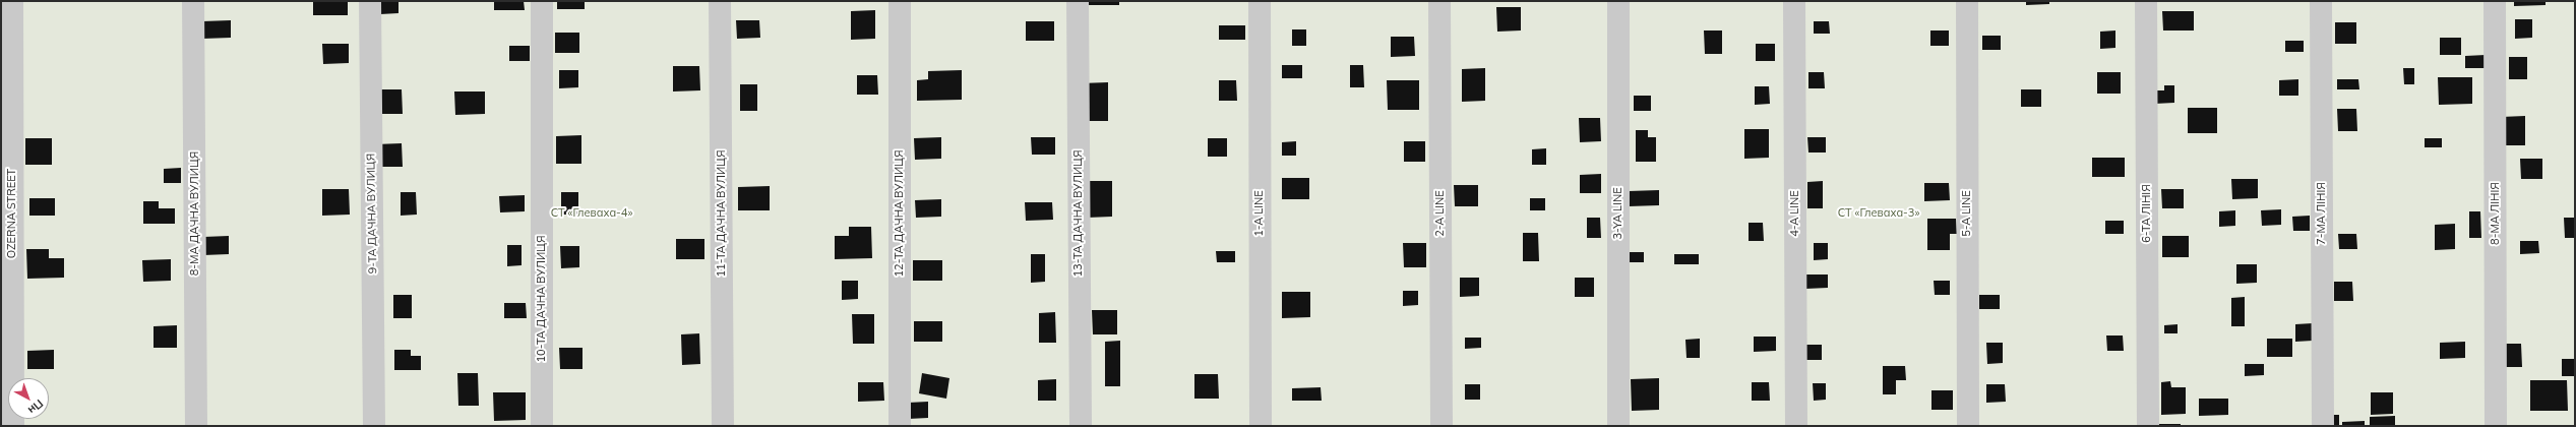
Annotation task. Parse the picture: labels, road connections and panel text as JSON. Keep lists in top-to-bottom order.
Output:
{
  "streets": {
    "street": [
      "OZERNA STREET",
      "8-МА ДАЧНА ВУЛИЦЯ",
      "9-ТА ДАЧНА ВУЛИЦЯ",
      "11-ТА ДАЧНА ВУЛИЦЯ",
      "12-ТА ДАЧНА ВУЛИЦЯ",
      "13-ТА ДАЧНА ВУЛИЦЯ",
      "1-A LINE",
      "2-A LINE",
      "3-YA LINE",
      "4-A LINE",
      "5-A LINE",
      "6-ТА ЛІНІЯ",
      "7-МА ЛІНІЯ",
      "8-МА ЛІНІЯ",
      "10-ТА ДАЧНА ВУЛИЦЯ"
    ]
  },
  "parks": ["СТ «Глеваха-4»", "СТ «Глеваха-3»"],
  "north": "bottom right"
}
